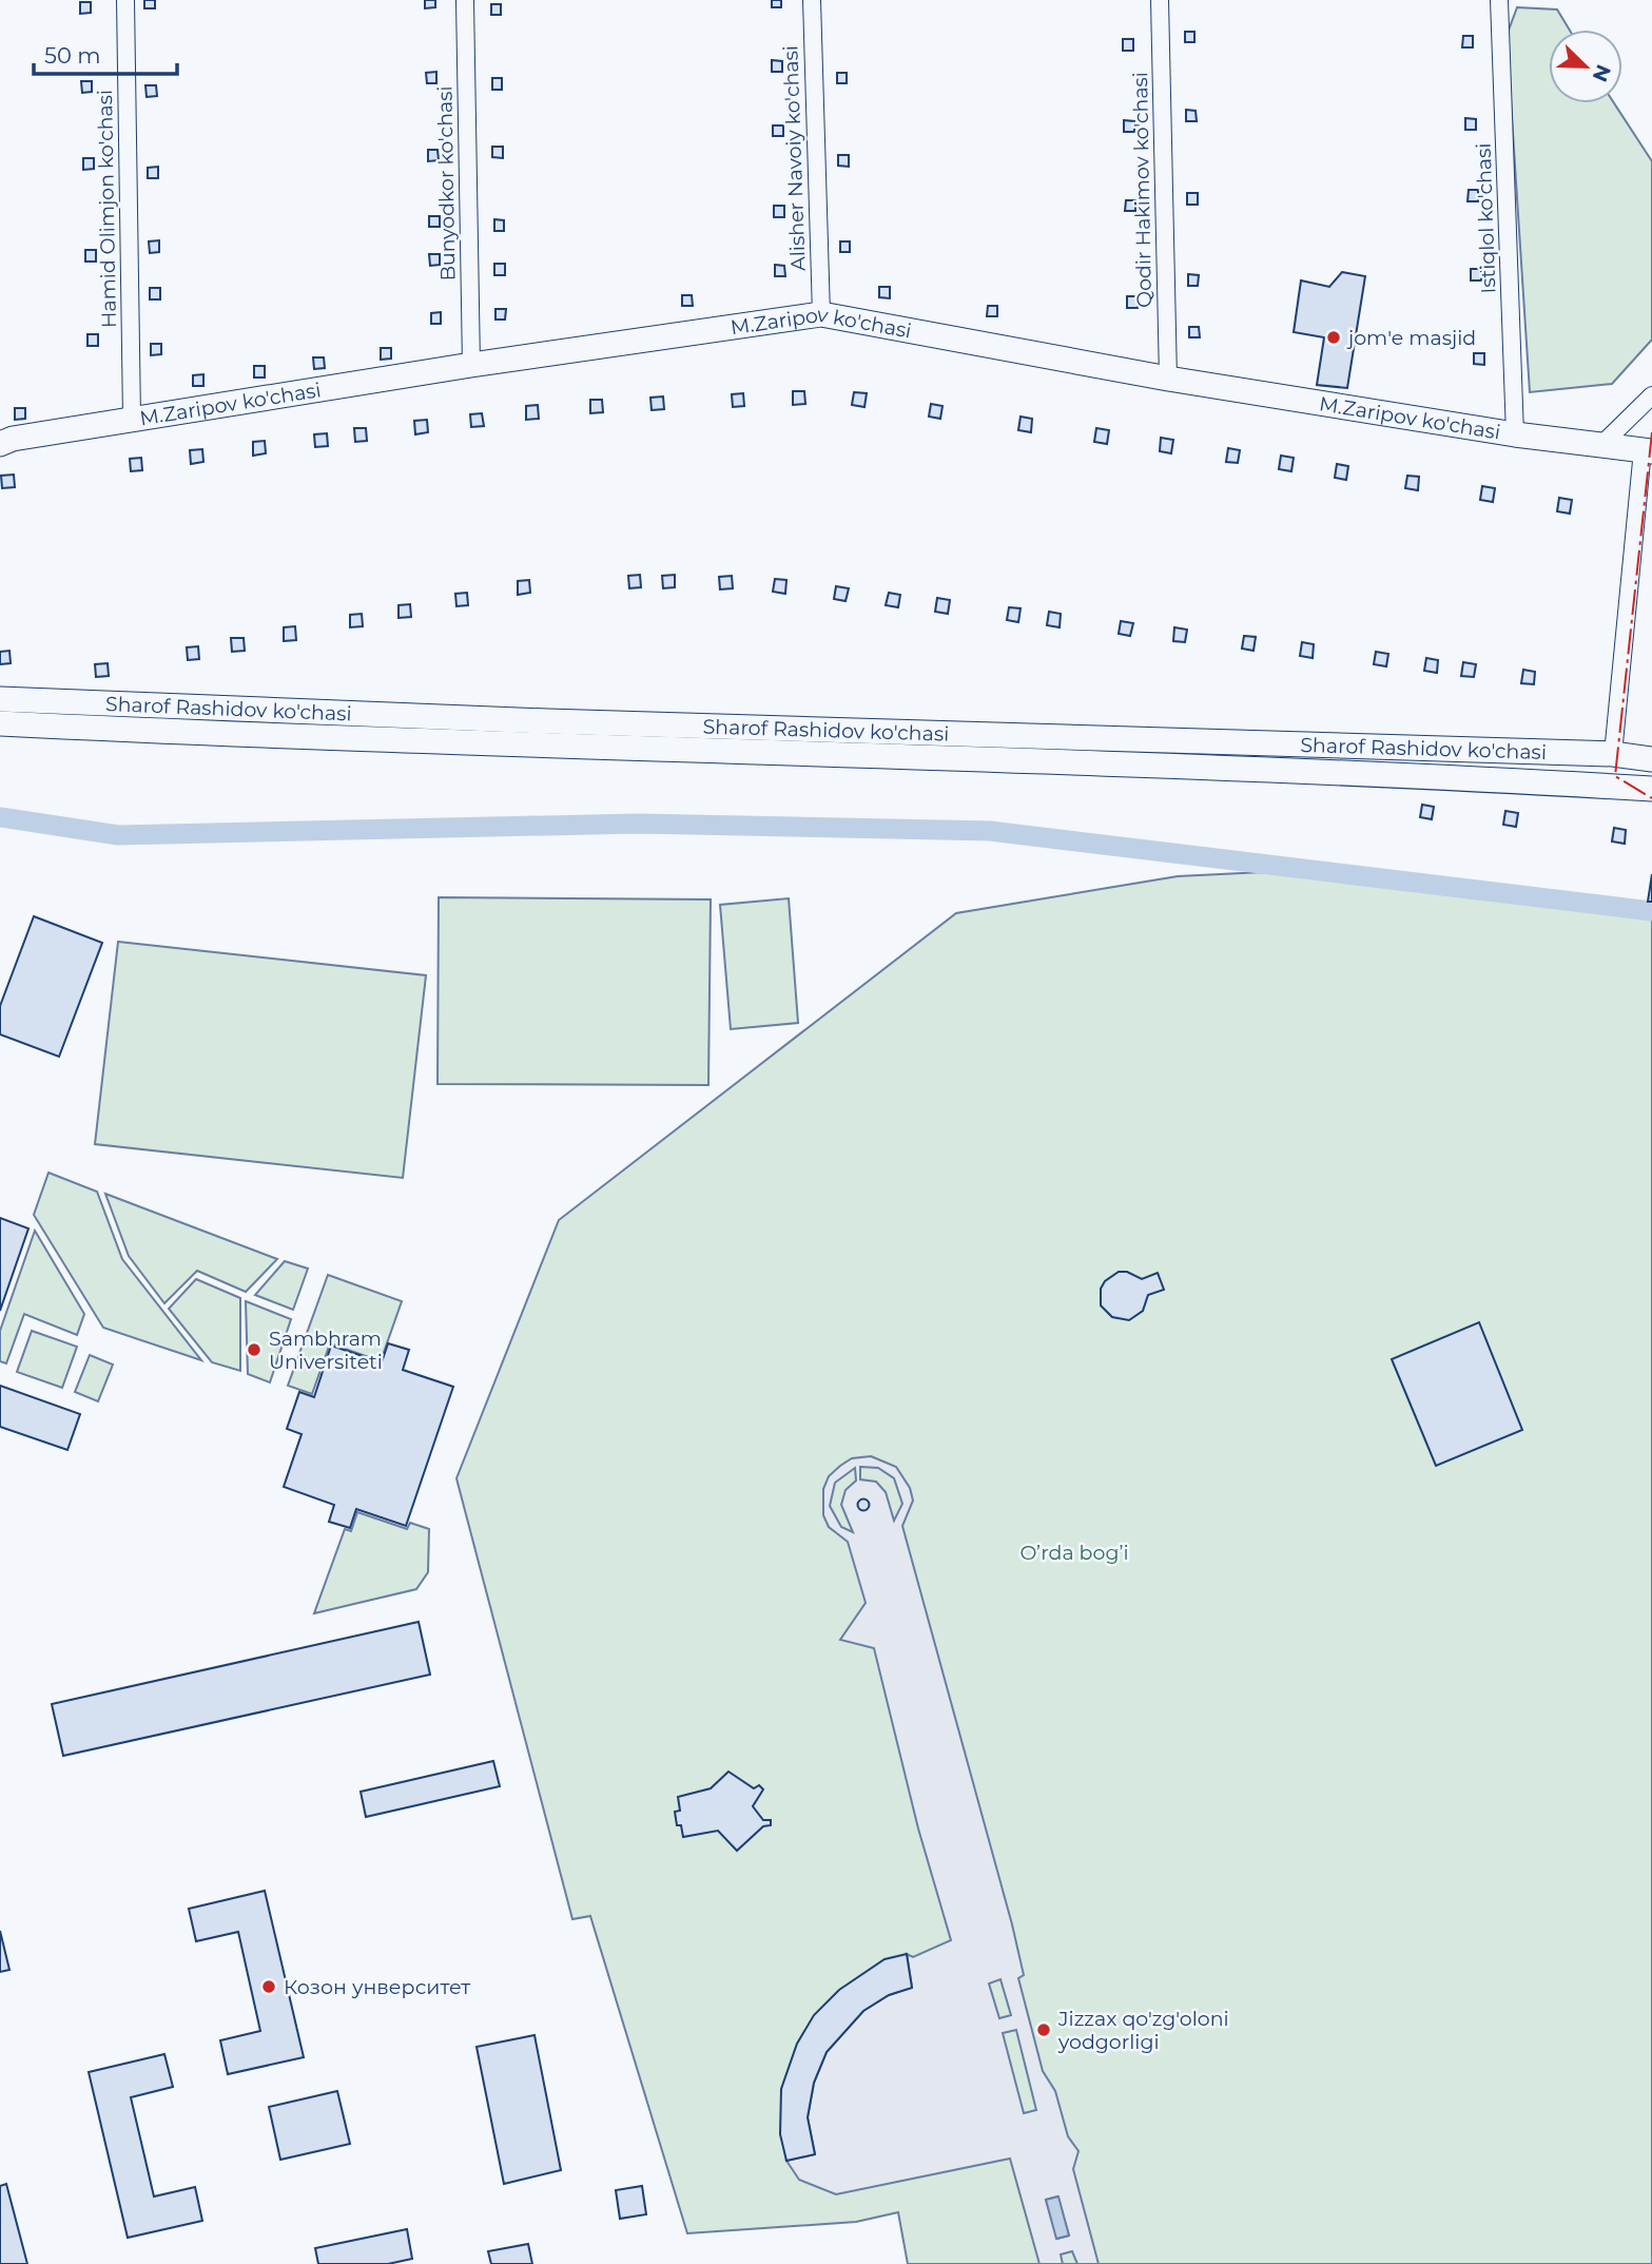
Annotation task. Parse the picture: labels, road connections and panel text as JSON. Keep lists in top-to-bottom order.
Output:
{
  "streets": {
    "street": [
      "Alisher Navoiy ko'chasi",
      "Bunyodkor ko'chasi",
      "Qodir Hakimov ko'chasi",
      "Hamid Olimjon ko'chasi",
      "Istiqlol ko'chasi",
      "M.Zaripov ko'chasi",
      "Sharof Rashidov ko'chasi"
    ]
  },
  "crossings": [
    ["Alisher Navoiy ko'chasi", "M.Zaripov ko'chasi"],
    ["Bunyodkor ko'chasi", "M.Zaripov ko'chasi"],
    ["Qodir Hakimov ko'chasi", "M.Zaripov ko'chasi"],
    ["Hamid Olimjon ko'chasi", "M.Zaripov ko'chasi"],
    ["Istiqlol ko'chasi", "M.Zaripov ko'chasi"],
    ["M.Zaripov ko'chasi", "Sharof Rashidov ko'chasi"]
  ],
  "parks": ["O’rda bog’i"],
  "places": [
    "jom'e masjid",
    "Sambhram Universiteti",
    "Козон унверситет",
    "Jizzax qo'zg'oloni yodgorligi"
  ],
  "scale_bar": "50 m",
  "north": "bottom right"
}
